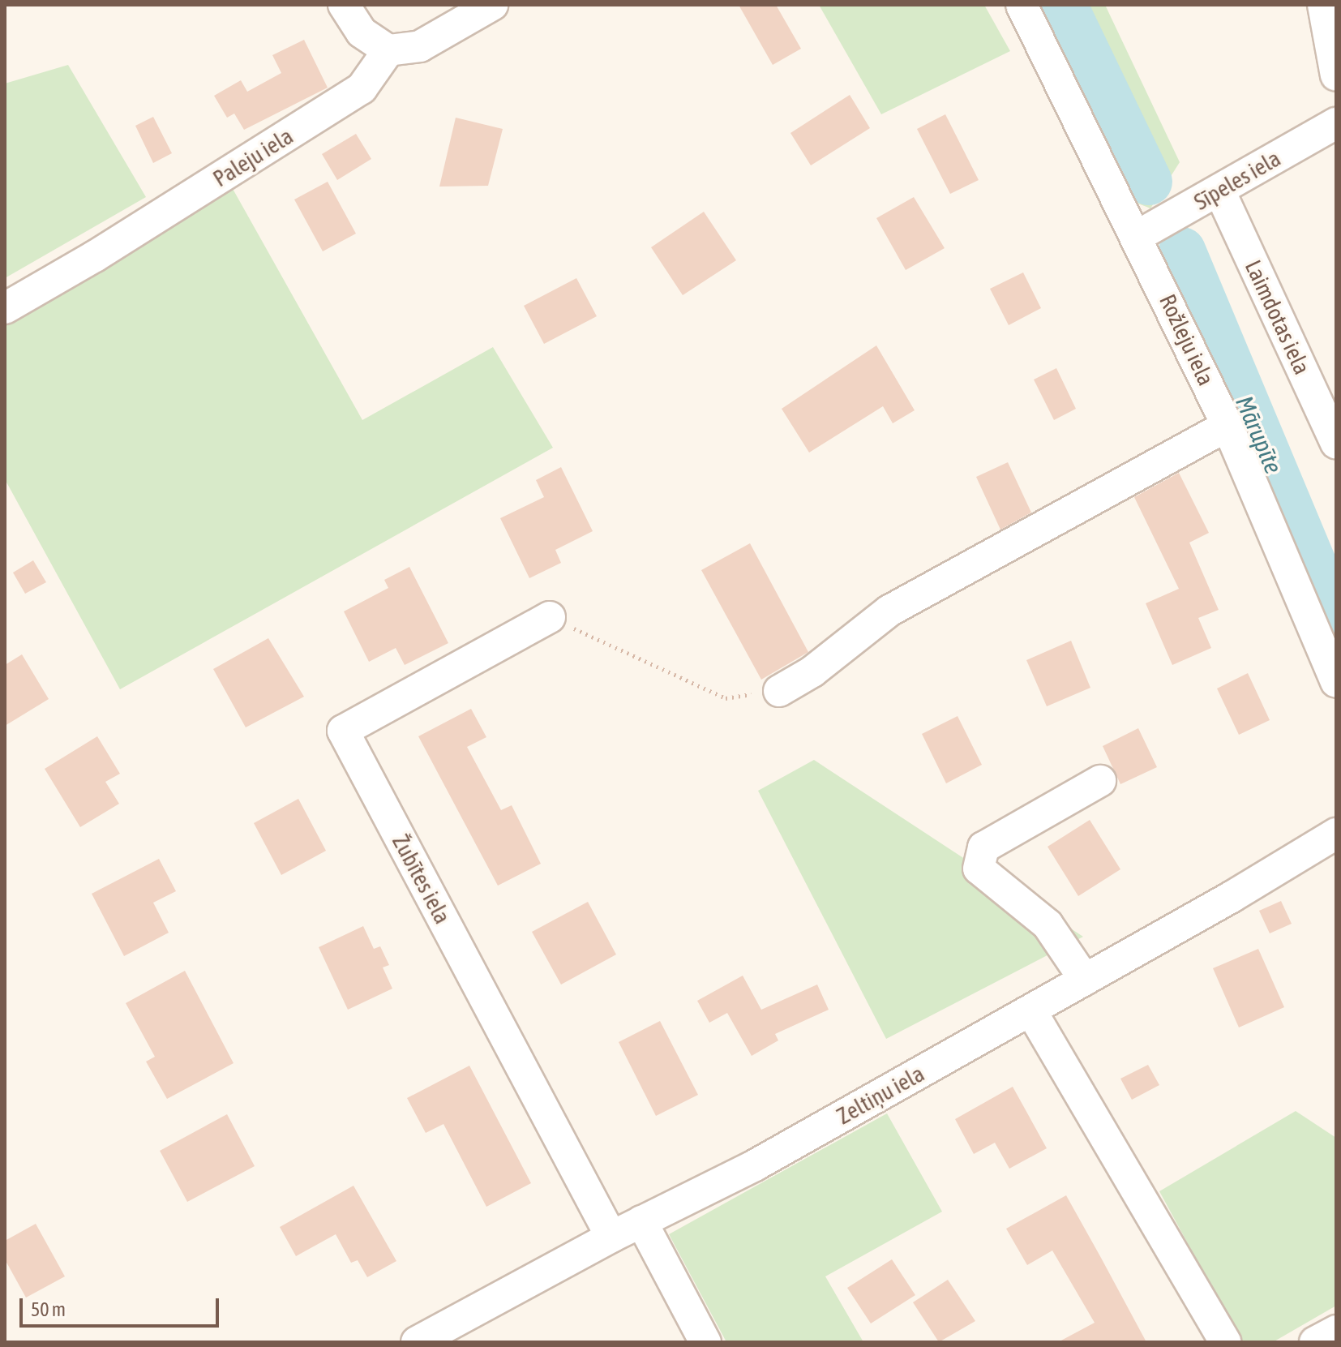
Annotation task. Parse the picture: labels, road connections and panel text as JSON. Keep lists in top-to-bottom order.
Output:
{
  "streets": {
    "street": [
      "Paleju iela",
      "Sīpeles iela",
      "Laimdotas iela",
      "Rožleju iela",
      "Žubītes iela",
      "Zeltiņu iela"
    ]
  },
  "crossings": [
    ["Sīpeles iela", "Laimdotas iela"],
    ["Sīpeles iela", "Rožleju iela"],
    ["Žubītes iela", "Zeltiņu iela"]
  ],
  "water": ["Mārupīte"],
  "scale_bar": "50 m"
}
